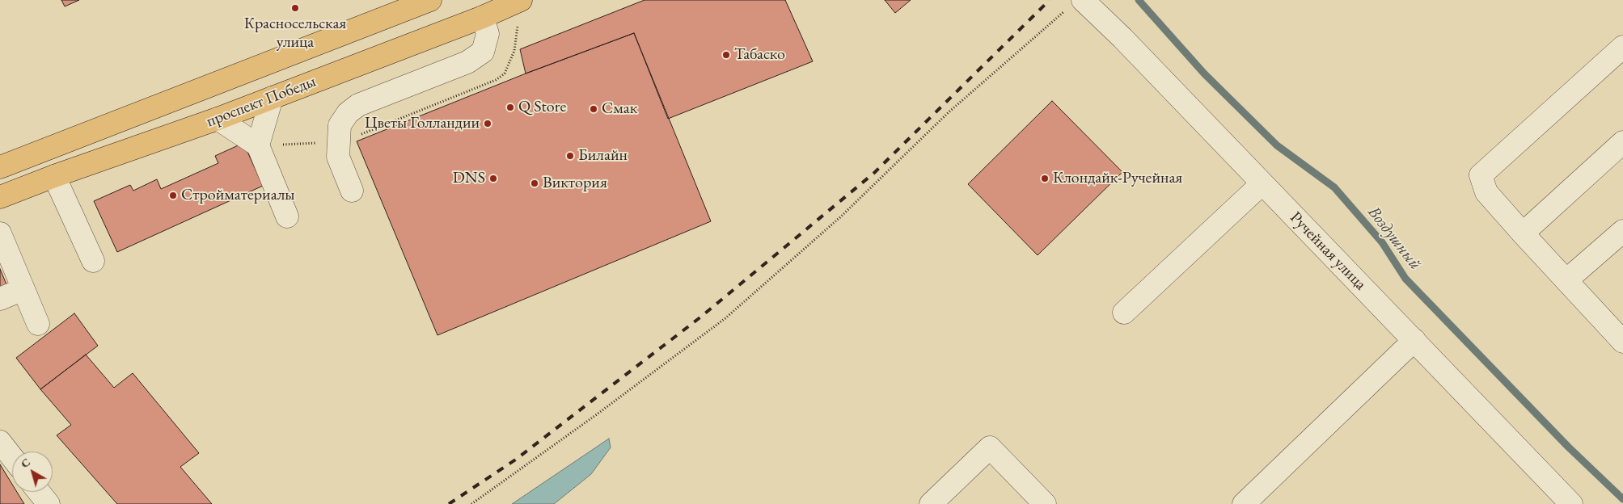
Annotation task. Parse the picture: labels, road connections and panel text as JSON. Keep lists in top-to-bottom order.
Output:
{
  "streets": {
    "main road": ["проспект Победы"],
    "street": ["Ручейная улица"]
  },
  "water": ["Воздушный"],
  "places": [
    "Красносельская улица",
    "Табаско",
    "Q Store",
    "Смак",
    "Цветы Голландии",
    "Билайн",
    "DNS",
    "Клондайк-Ручейная",
    "Виктория",
    "Стройматериалы"
  ],
  "north": "top left"
}
